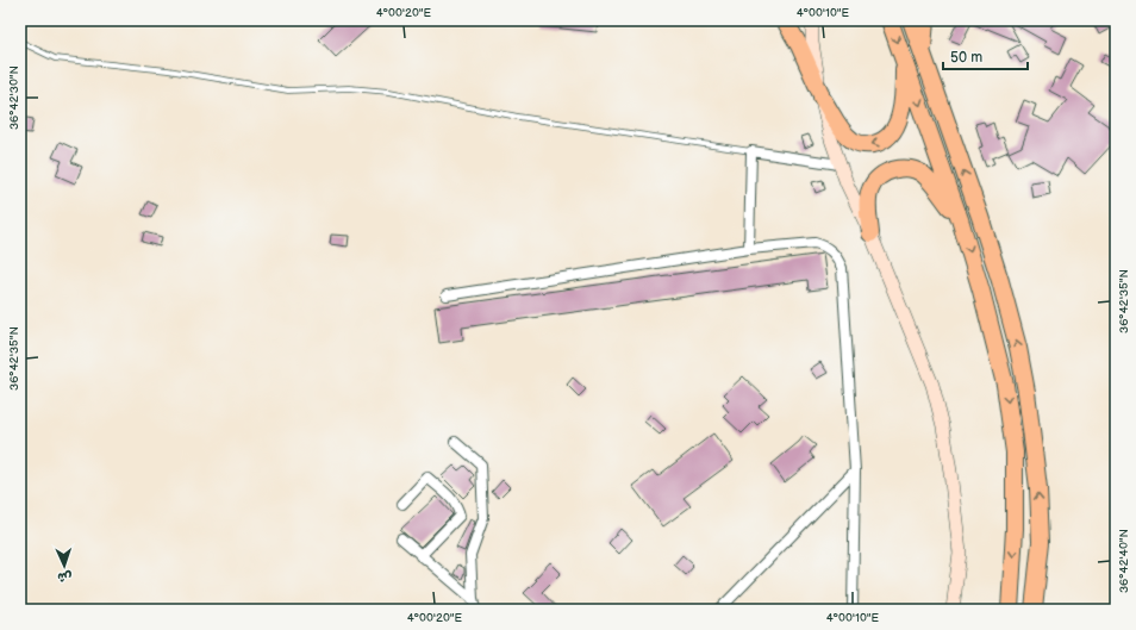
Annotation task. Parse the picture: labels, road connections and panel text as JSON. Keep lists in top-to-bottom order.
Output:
{
  "scale_bar": "50 m",
  "north": "bottom",
  "coordinates": [
    "4°00'20\"E",
    "4°00'10\"E",
    "36°42'30\"N",
    "36°42'35\"N",
    "36°42'40\"N"
  ]
}
